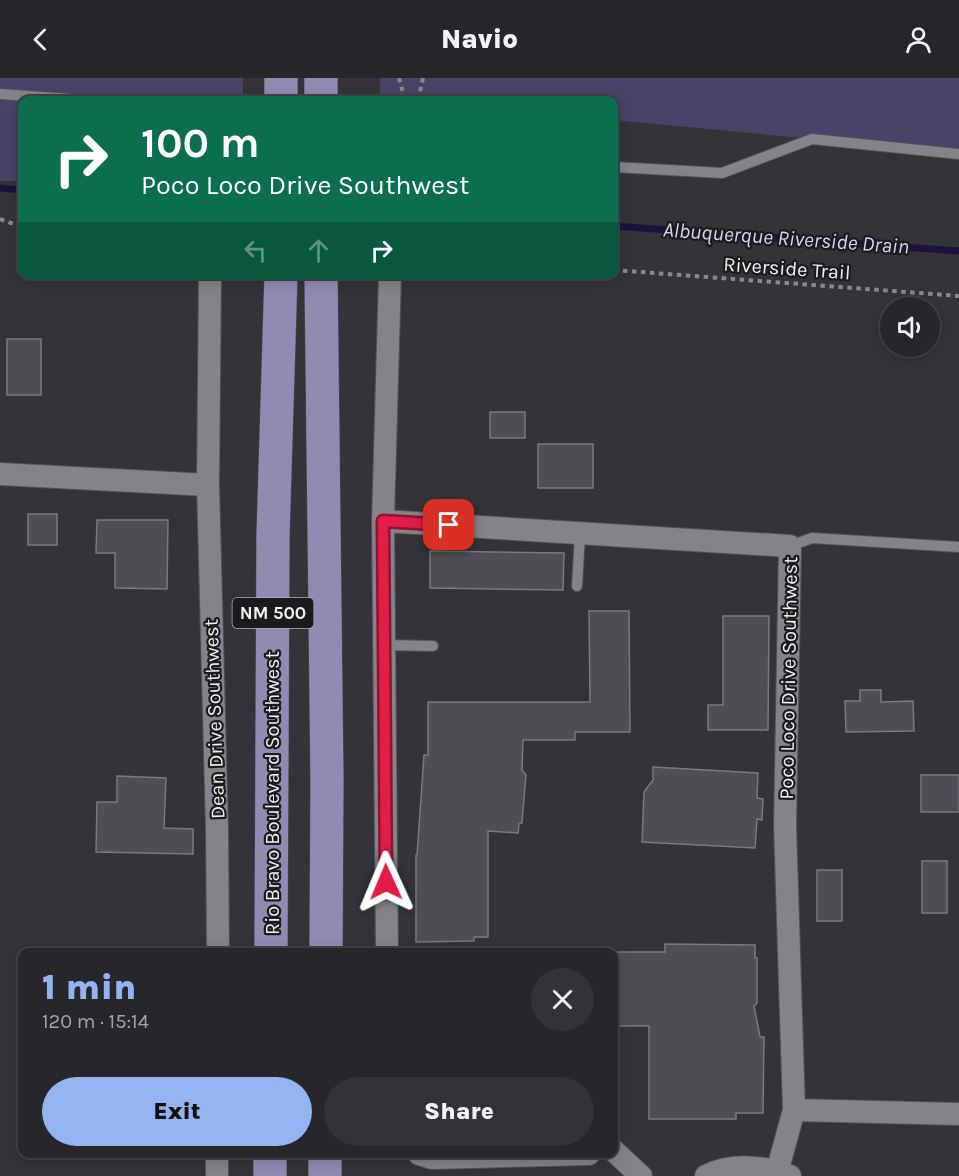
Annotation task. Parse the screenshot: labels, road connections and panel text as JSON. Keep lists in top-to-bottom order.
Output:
{
  "streets": {
    "main road": ["NM 500", "Rio Bravo Boulevard Southwest"],
    "street": ["Poco Loco Drive Southwest", "Dean Drive Southwest"],
    "path": ["Riverside Trail"]
  },
  "water": ["Albuquerque Riverside Drain"],
  "page": {
    "header": "Navio",
    "turn": ["100 m", "Poco Loco Drive Southwest"],
    "heading": ["1 min", "120 m · 15:14"],
    "buttons": ["Exit", "Share"]
  }
}
